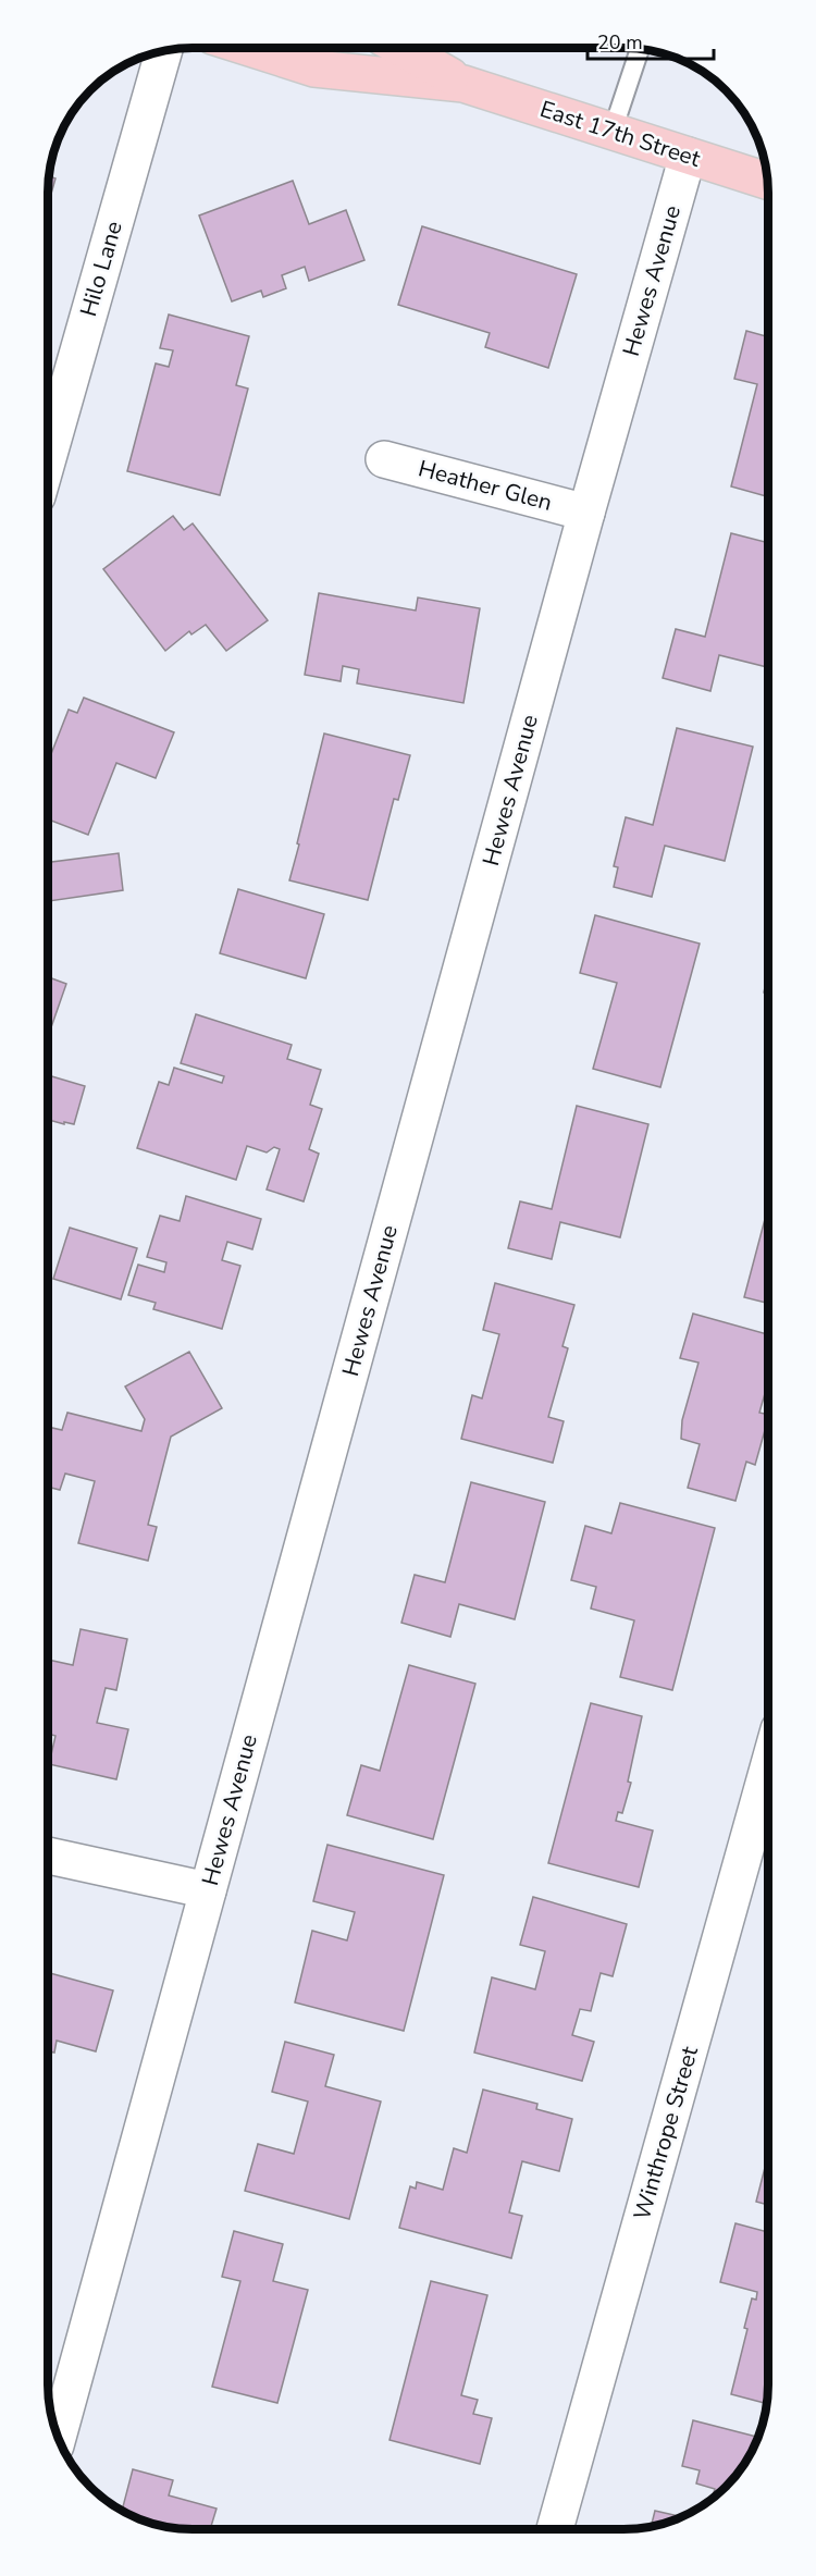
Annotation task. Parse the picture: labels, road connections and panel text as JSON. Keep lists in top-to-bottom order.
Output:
{
  "streets": {
    "main road": ["East 17th Street"],
    "street": [
      "Hilo Lane",
      "Hewes Avenue",
      "Heather Glen",
      "Winthrope Street"
    ]
  },
  "crossings": [
    ["East 17th Street", "Hewes Avenue"],
    ["Hewes Avenue", "Heather Glen"]
  ],
  "scale_bar": "20 m"
}
